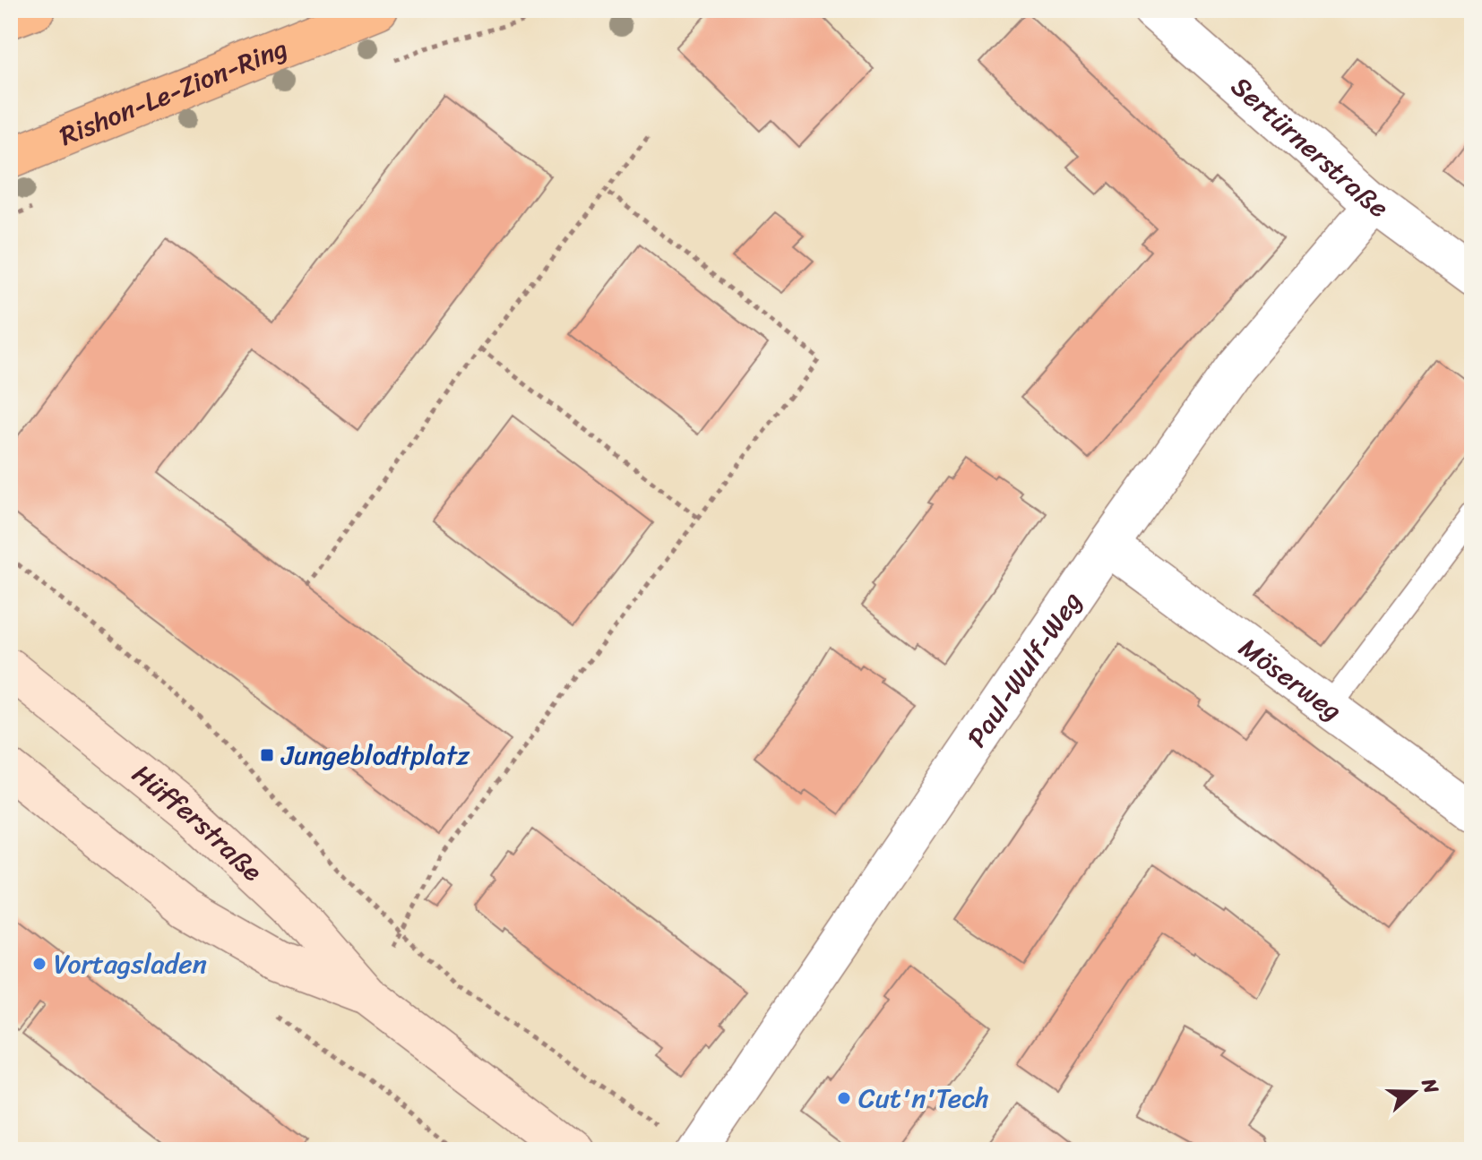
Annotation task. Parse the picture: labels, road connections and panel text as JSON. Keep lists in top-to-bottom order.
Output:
{
  "streets": {
    "main road": ["Rishon-Le-Zion-Ring"],
    "street": [
      "Sertürnerstraße",
      "Paul-Wulf-Weg",
      "Möserweg",
      "Hüfferstraße"
    ]
  },
  "crossings": [
    ["Sertürnerstraße", "Paul-Wulf-Weg"],
    ["Paul-Wulf-Weg", "Möserweg"]
  ],
  "places": {
    "transit": ["Jungeblodtplatz"],
    "other": ["Vortagsladen", "Cut'n'Tech"]
  },
  "north": "right"
}
